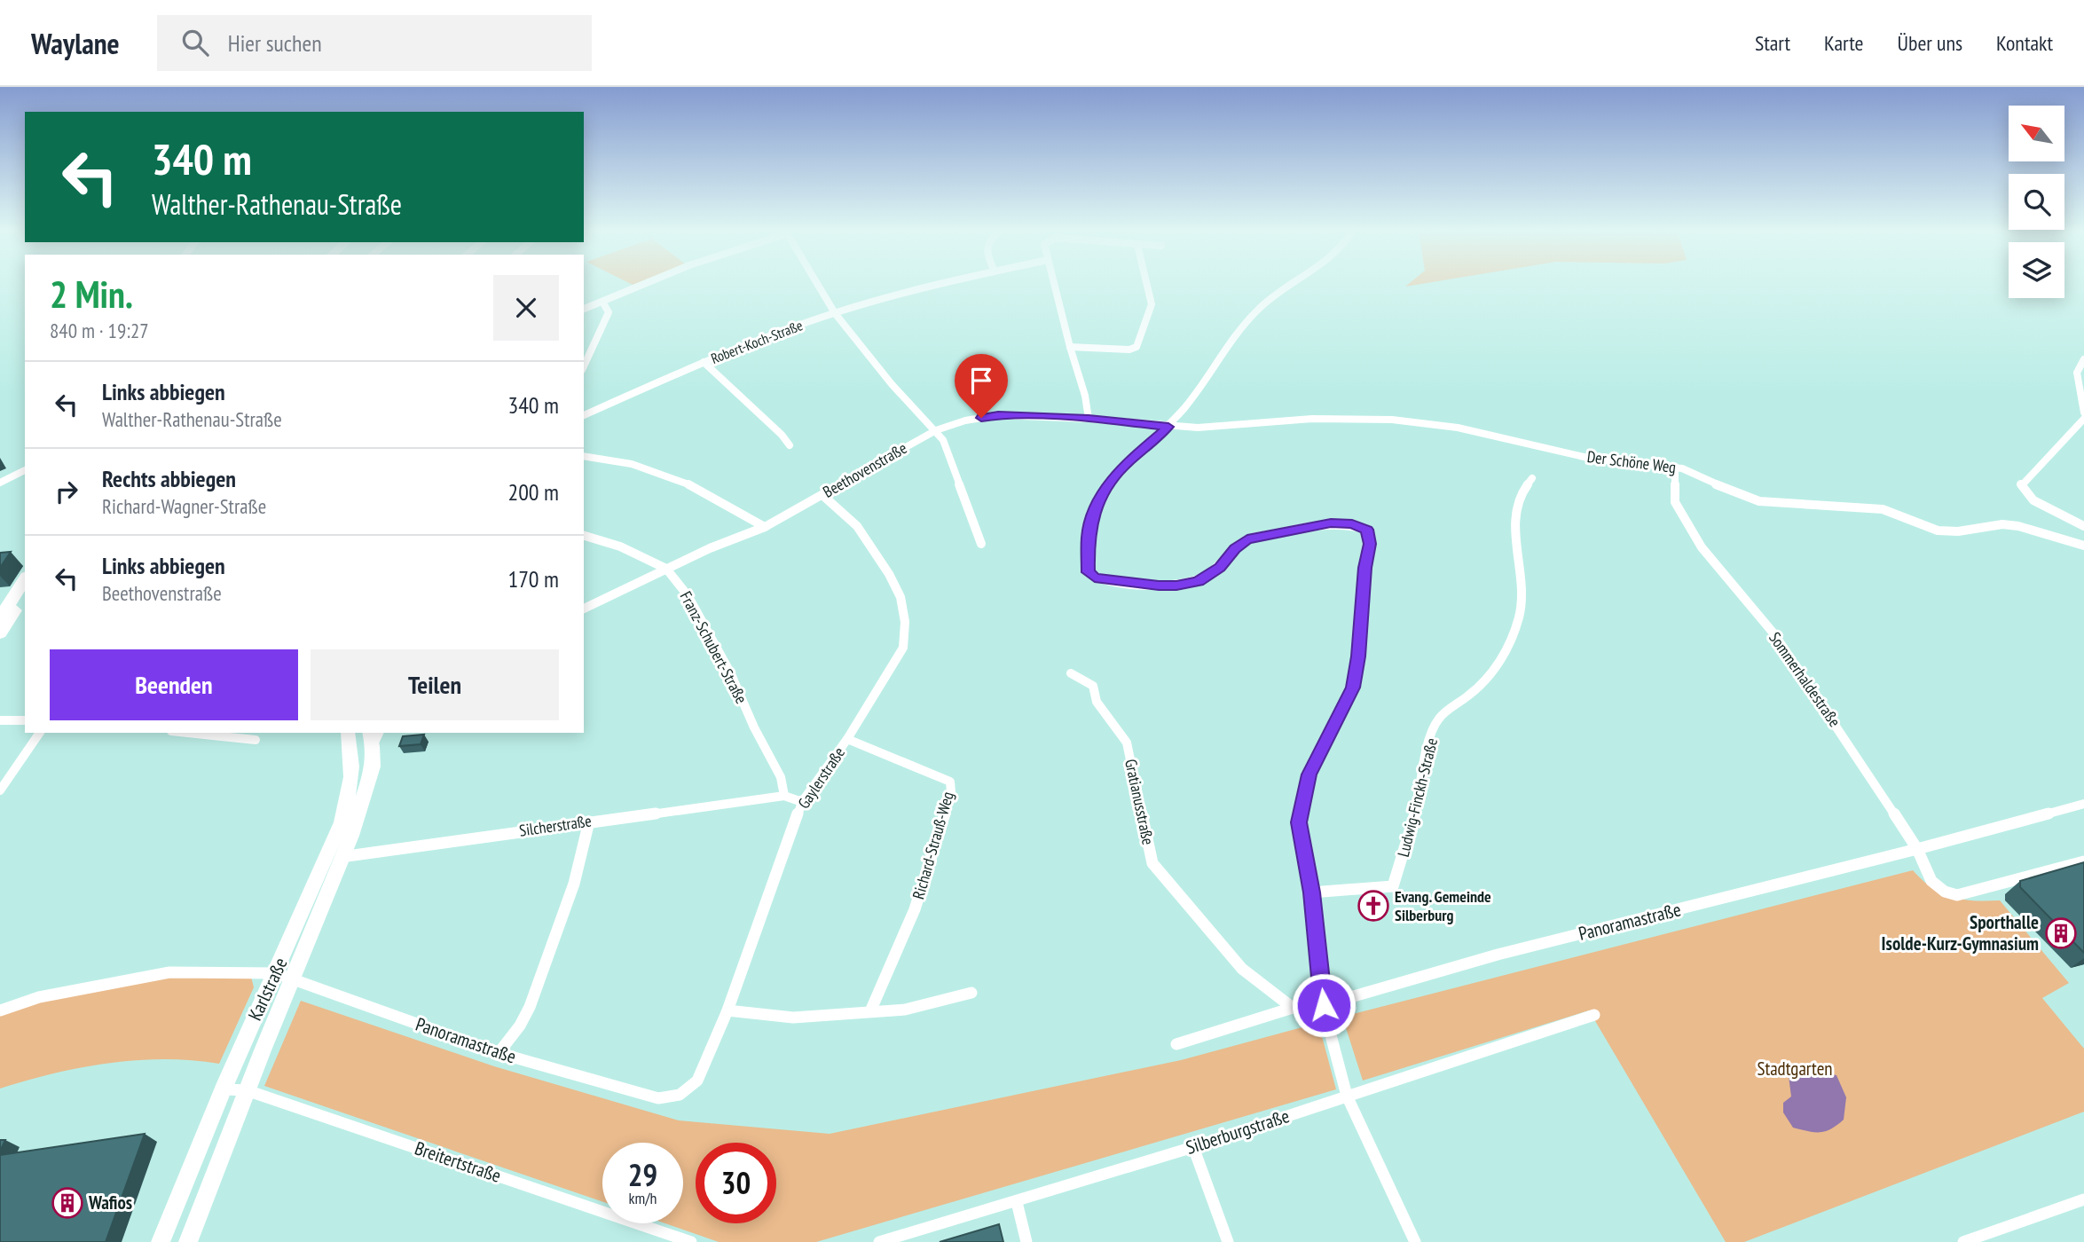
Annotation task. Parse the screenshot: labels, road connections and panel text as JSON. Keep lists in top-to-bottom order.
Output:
{
  "streets": {
    "main road": ["Karlstraße"],
    "street": [
      "Robert-Koch-Straße",
      "Der Schöne Weg",
      "Beethovenstraße",
      "Franz-Schubert-Straße",
      "Sommerhaldestraße",
      "Gaylerstraße",
      "Ludwig-Finckh-Straße",
      "Gratianusstraße",
      "Silcherstraße",
      "Richard-Strauß-Weg",
      "Panoramastraße",
      "Silberburgstraße",
      "Breitertstraße"
    ]
  },
  "crossings": [
    ["Der Schöne Weg", "Beethovenstraße"],
    ["Der Schöne Weg", "Sommerhaldestraße"],
    ["Beethovenstraße", "Franz-Schubert-Straße"],
    ["Beethovenstraße", "Gaylerstraße"],
    ["Franz-Schubert-Straße", "Silcherstraße"],
    ["Sommerhaldestraße", "Panoramastraße"],
    ["Gaylerstraße", "Richard-Strauß-Weg"],
    ["Gaylerstraße", "Panoramastraße"],
    ["Gratianusstraße", "Panoramastraße"],
    ["Silcherstraße", "Karlstraße"],
    ["Panoramastraße", "Karlstraße"],
    ["Karlstraße", "Breitertstraße"]
  ],
  "parks": ["Stadtgarten"],
  "places": {
    "church": ["Evang. Gemeinde Silberburg"],
    "building": ["Sporthalle Isolde-Kurz-Gymnasium", "Wafios"]
  },
  "north": "top left",
  "page": {
    "header": "Waylane",
    "search": "Hier suchen",
    "nav": [
      "Start",
      "Karte",
      "Über uns",
      "Kontakt"
    ],
    "turn": ["340 m", "Walther-Rathenau-Straße"],
    "heading": ["2 Min.", "840 m · 19:27"],
    "list": [
      {
        "name": "Links abbiegen",
        "note": "Walther-Rathenau-Straße",
        "value": "340 m"
      },
      {
        "name": "Rechts abbiegen",
        "note": "Richard-Wagner-Straße",
        "value": "200 m"
      },
      {
        "name": "Links abbiegen",
        "note": "Beethovenstraße",
        "value": "170 m"
      }
    ],
    "buttons": ["Beenden", "Teilen"],
    "speed": "29 km/h",
    "limit": "30"
  }
}
